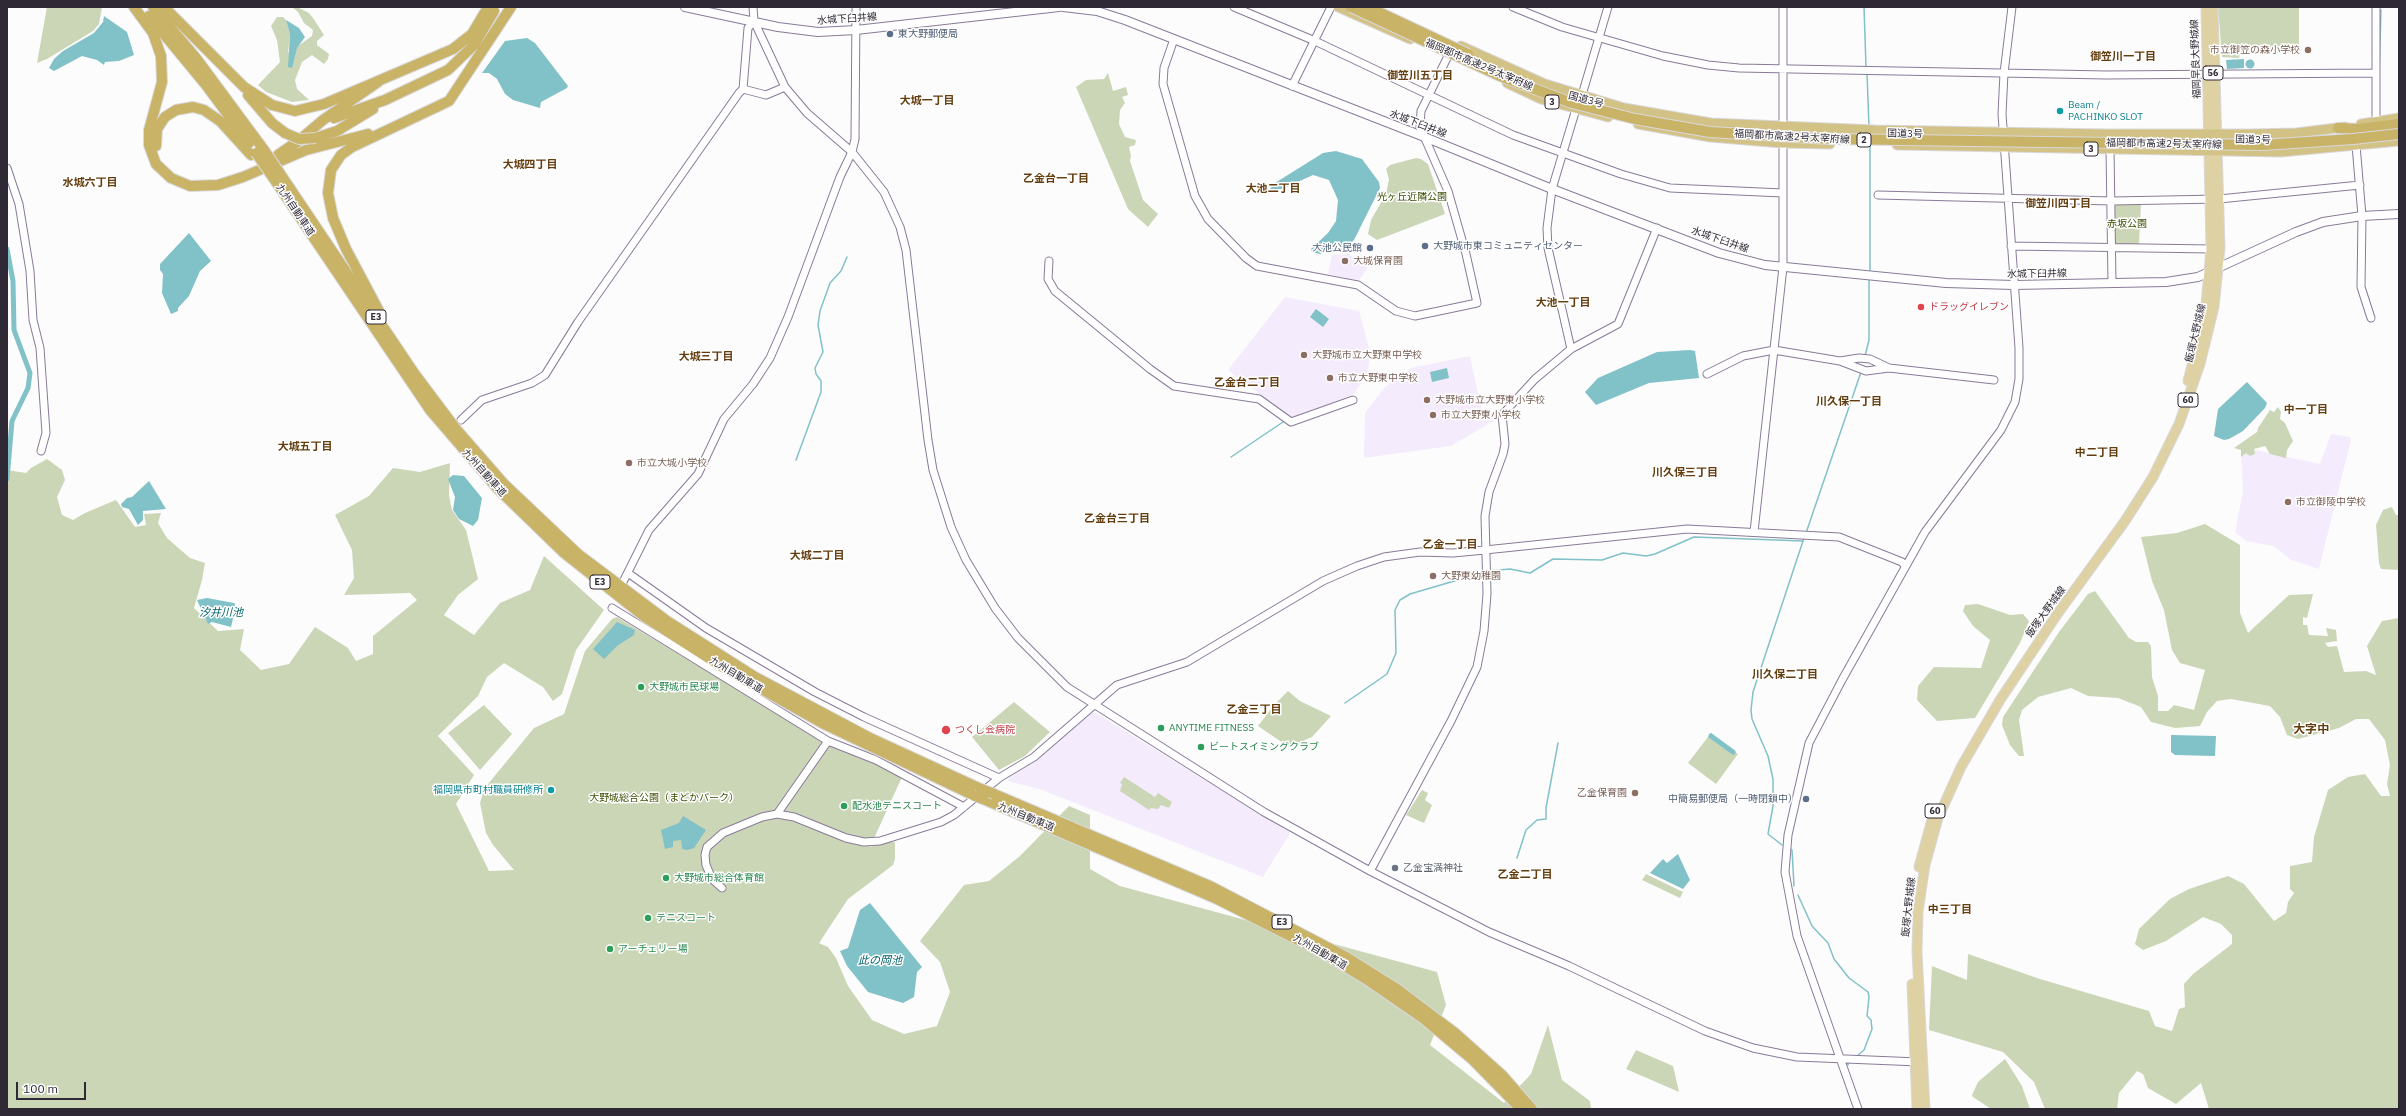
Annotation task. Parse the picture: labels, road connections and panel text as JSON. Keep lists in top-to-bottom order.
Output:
{
  "streets": {
    "highway": [
      "福岡都市高速2号太宰府線",
      "国道3号",
      "3",
      "2",
      "九州自動車道",
      "E3"
    ],
    "main road": [
      "水城下臼井線",
      "福岡早良大野城線",
      "56",
      "飯塚大野城線",
      "60"
    ]
  },
  "crossings": [
    ["水城下臼井線", "飯塚大野城線"],
    ["福岡早良大野城線", "国道3号"],
    ["福岡早良大野城線", "飯塚大野城線"],
    ["国道3号", "飯塚大野城線"]
  ],
  "districts": [
    "御笠川一丁目",
    "御笠川五丁目",
    "大城一丁目",
    "大城四丁目",
    "乙金台一丁目",
    "水城六丁目",
    "大池二丁目",
    "御笠川四丁目",
    "大池一丁目",
    "大城三丁目",
    "乙金台二丁目",
    "川久保一丁目",
    "中一丁目",
    "大城五丁目",
    "中二丁目",
    "川久保三丁目",
    "乙金台三丁目",
    "乙金一丁目",
    "大城二丁目",
    "川久保二丁目",
    "乙金三丁目",
    "大字中",
    "乙金二丁目",
    "中三丁目"
  ],
  "water": ["汐井川池", "此の岡池"],
  "parks": ["光ヶ丘近隣公園", "赤坂公園", "大野城総合公園（まどかパーク）"],
  "places": [
    "東大野郵便局",
    "市立御笠の森小学校",
    "Beam / PACHINKO SLOT",
    "大野城市東コミュニティセンター",
    "大池公民館",
    "大城保育園",
    "ドラッグイレブン",
    "大野城市立大野東中学校",
    "市立大野東中学校",
    "大野城市立大野東小学校",
    "市立大野東小学校",
    "市立大城小学校",
    "市立御陵中学校",
    "大野東幼稚園",
    "大野城市民球場",
    "ANYTIME FITNESS",
    "つくし会病院",
    "ビートスイミングクラブ",
    "福岡県市町村職員研修所",
    "乙金保育園",
    "中簡易郵便局（一時閉鎖中）",
    "配水池テニスコート",
    "乙金宝満神社",
    "大野城市総合体育館",
    "テニスコート",
    "アーチェリー場"
  ],
  "scale_bar": "100 m"
}
